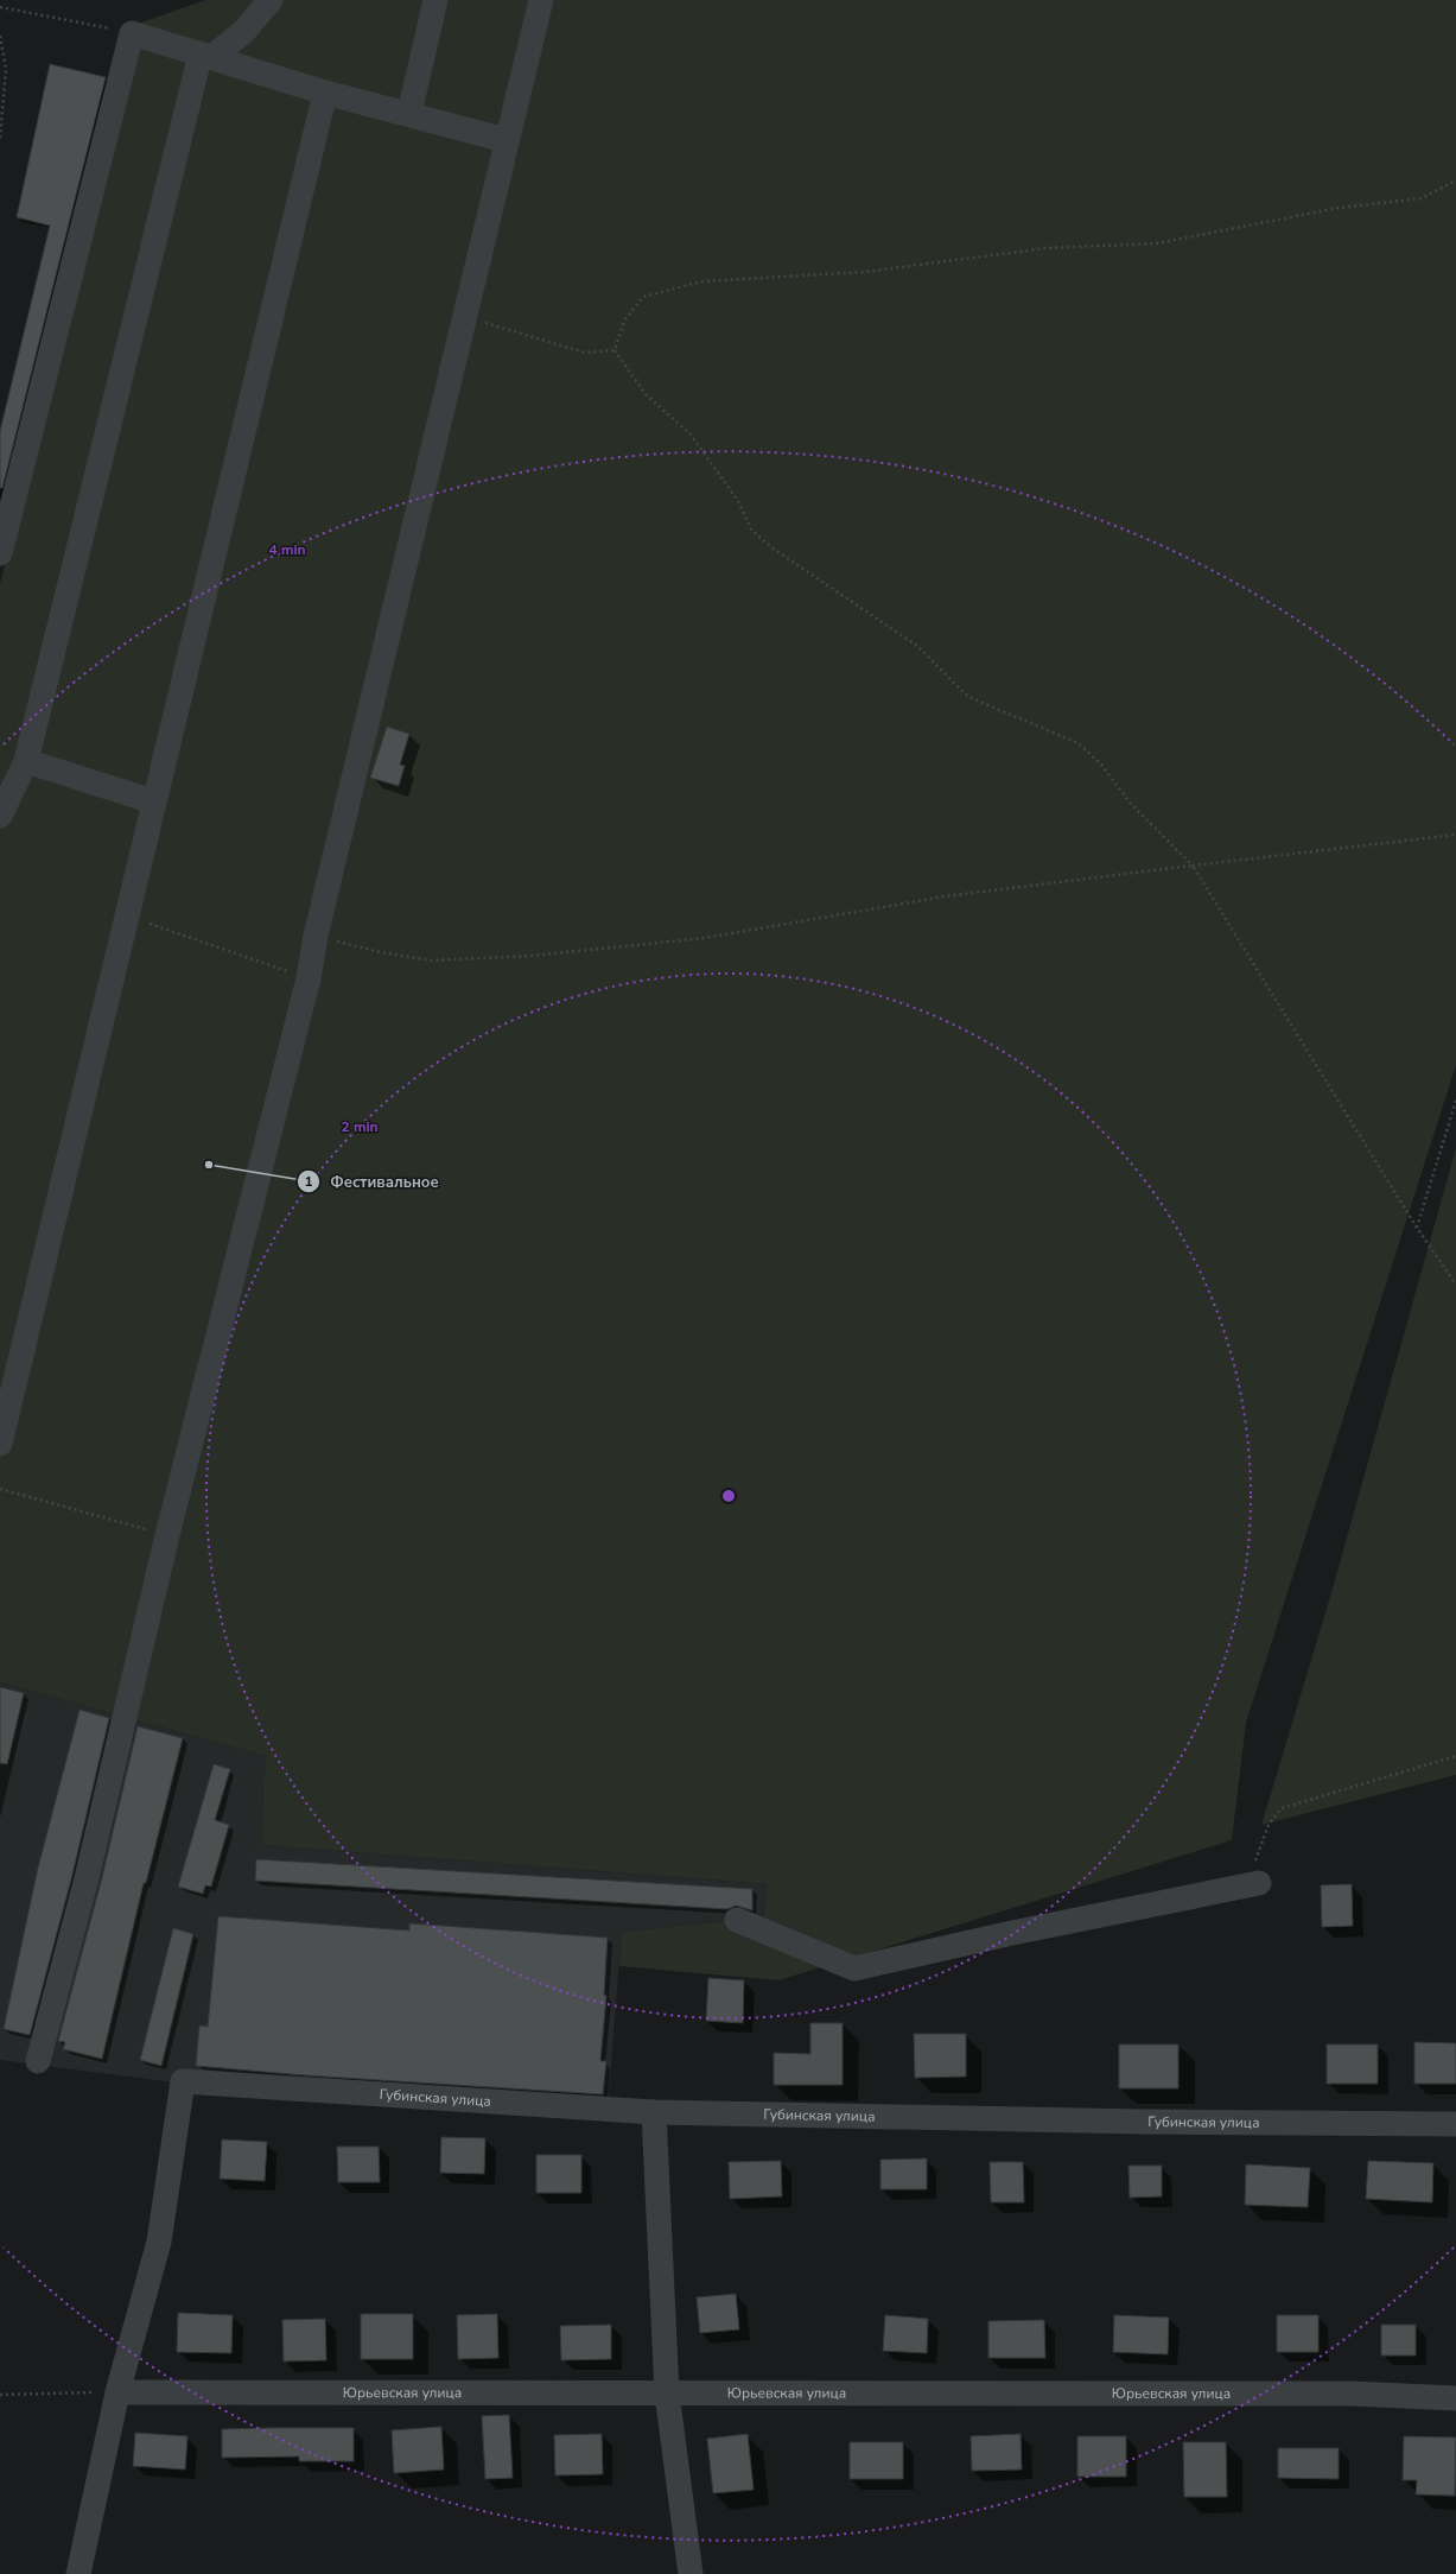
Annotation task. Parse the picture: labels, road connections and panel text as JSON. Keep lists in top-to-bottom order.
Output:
{
  "streets": {
    "street": ["Губинская улица", "Юрьевская улица"]
  },
  "crossings": [
    ["Губинская улица", "Юрьевская улица"]
  ],
  "places": ["Фестивальное"],
  "rings": ["4 min", "2 min"]
}
